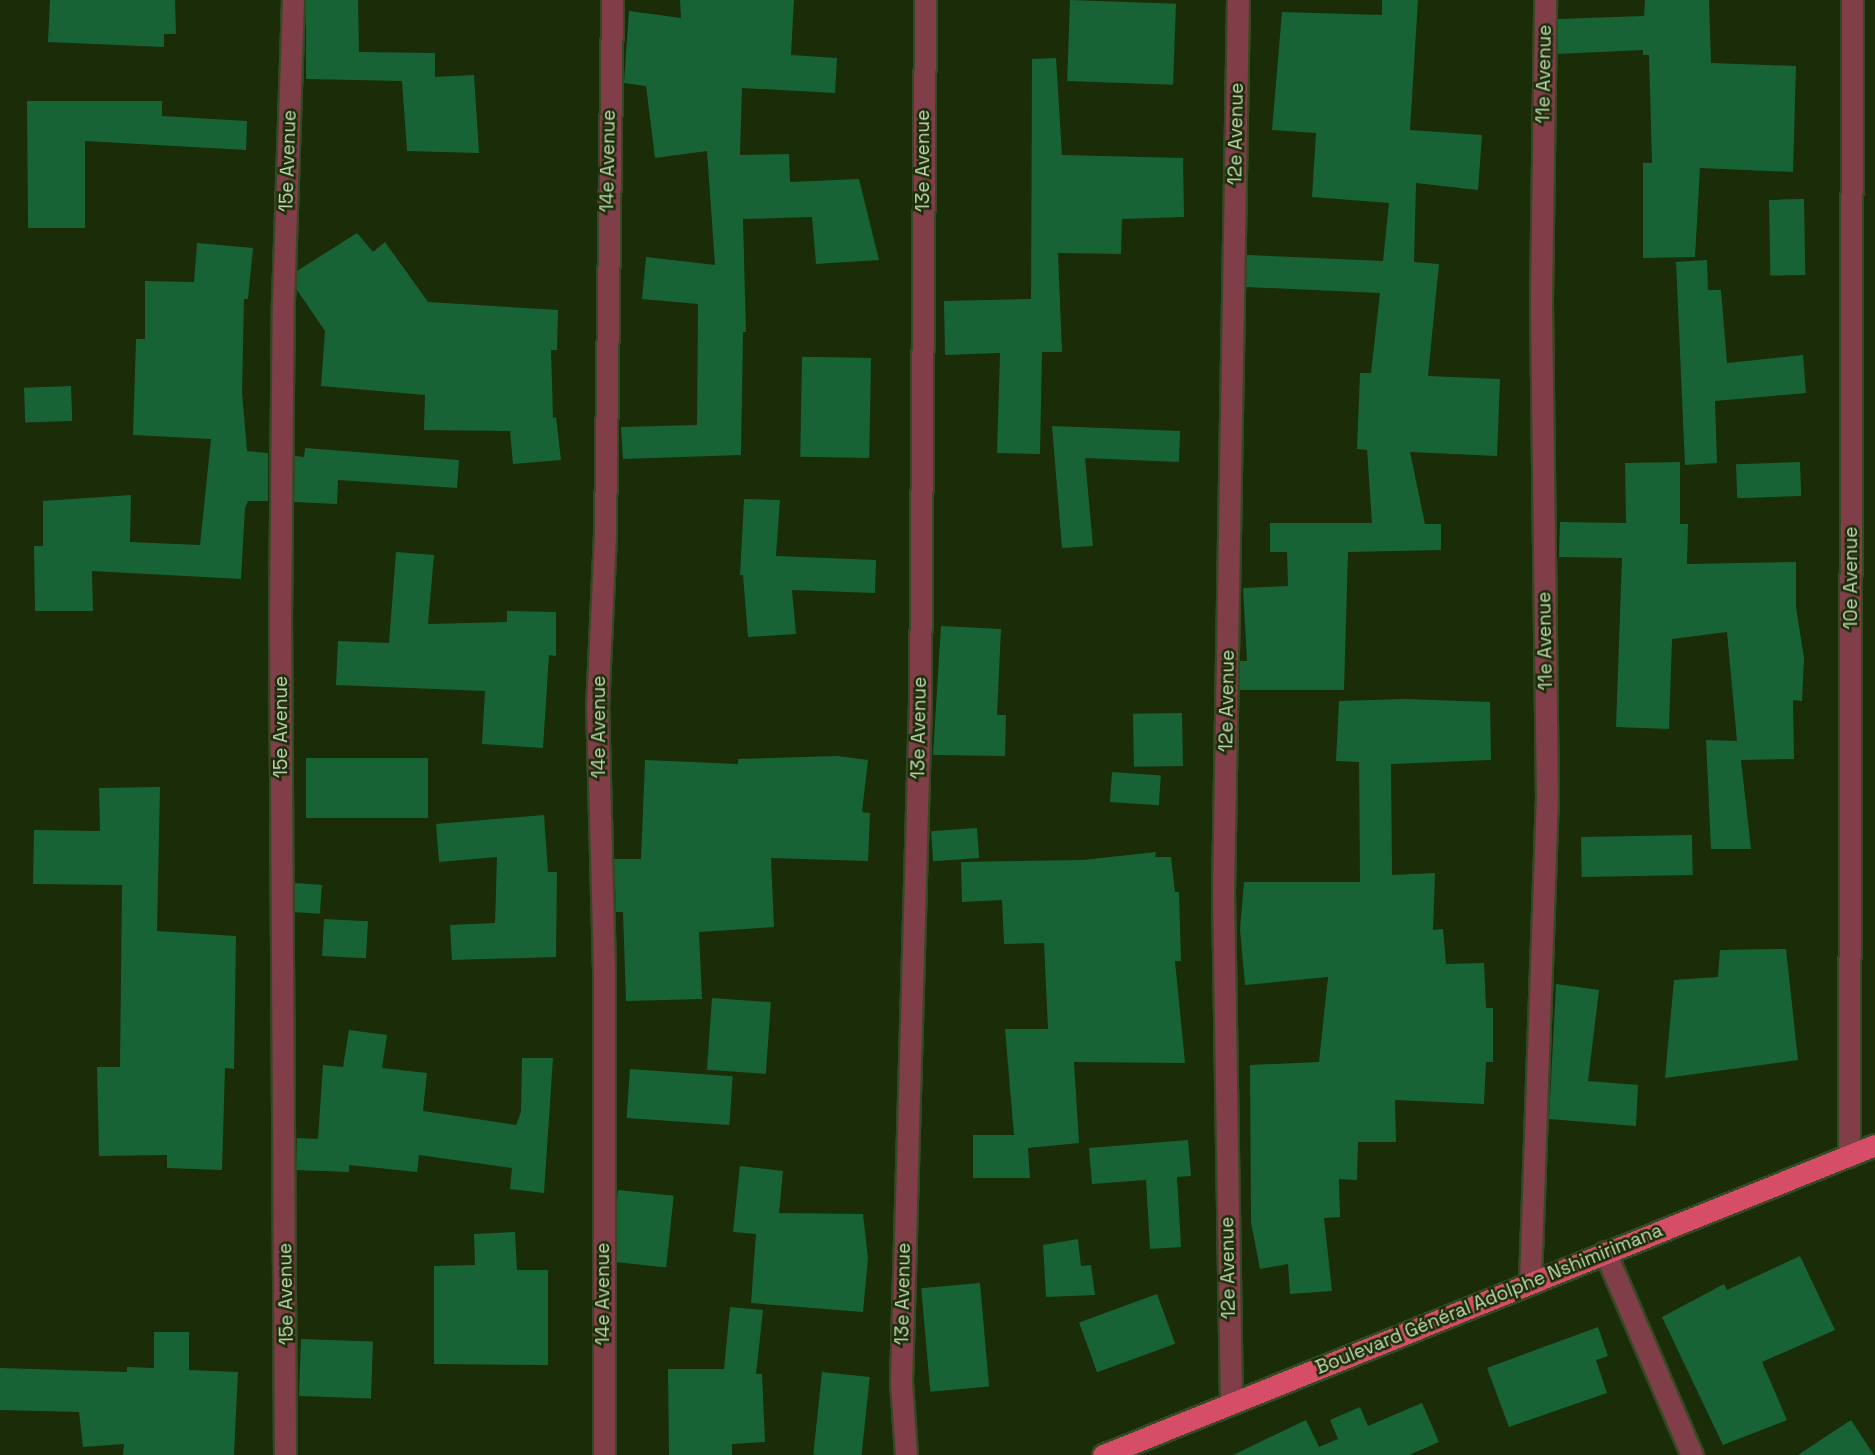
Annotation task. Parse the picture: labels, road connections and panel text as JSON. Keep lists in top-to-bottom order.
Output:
{
  "streets": {
    "main road": ["Boulevard Général Adolphe Nshimirimana"],
    "street": [
      "11e Avenue",
      "12e Avenue",
      "15e Avenue",
      "14e Avenue",
      "13e Avenue",
      "10e Avenue"
    ]
  },
  "crossings": [
    ["11e Avenue", "Boulevard Général Adolphe Nshimirimana"],
    ["12e Avenue", "Boulevard Général Adolphe Nshimirimana"],
    ["10e Avenue", "Boulevard Général Adolphe Nshimirimana"]
  ]
}
